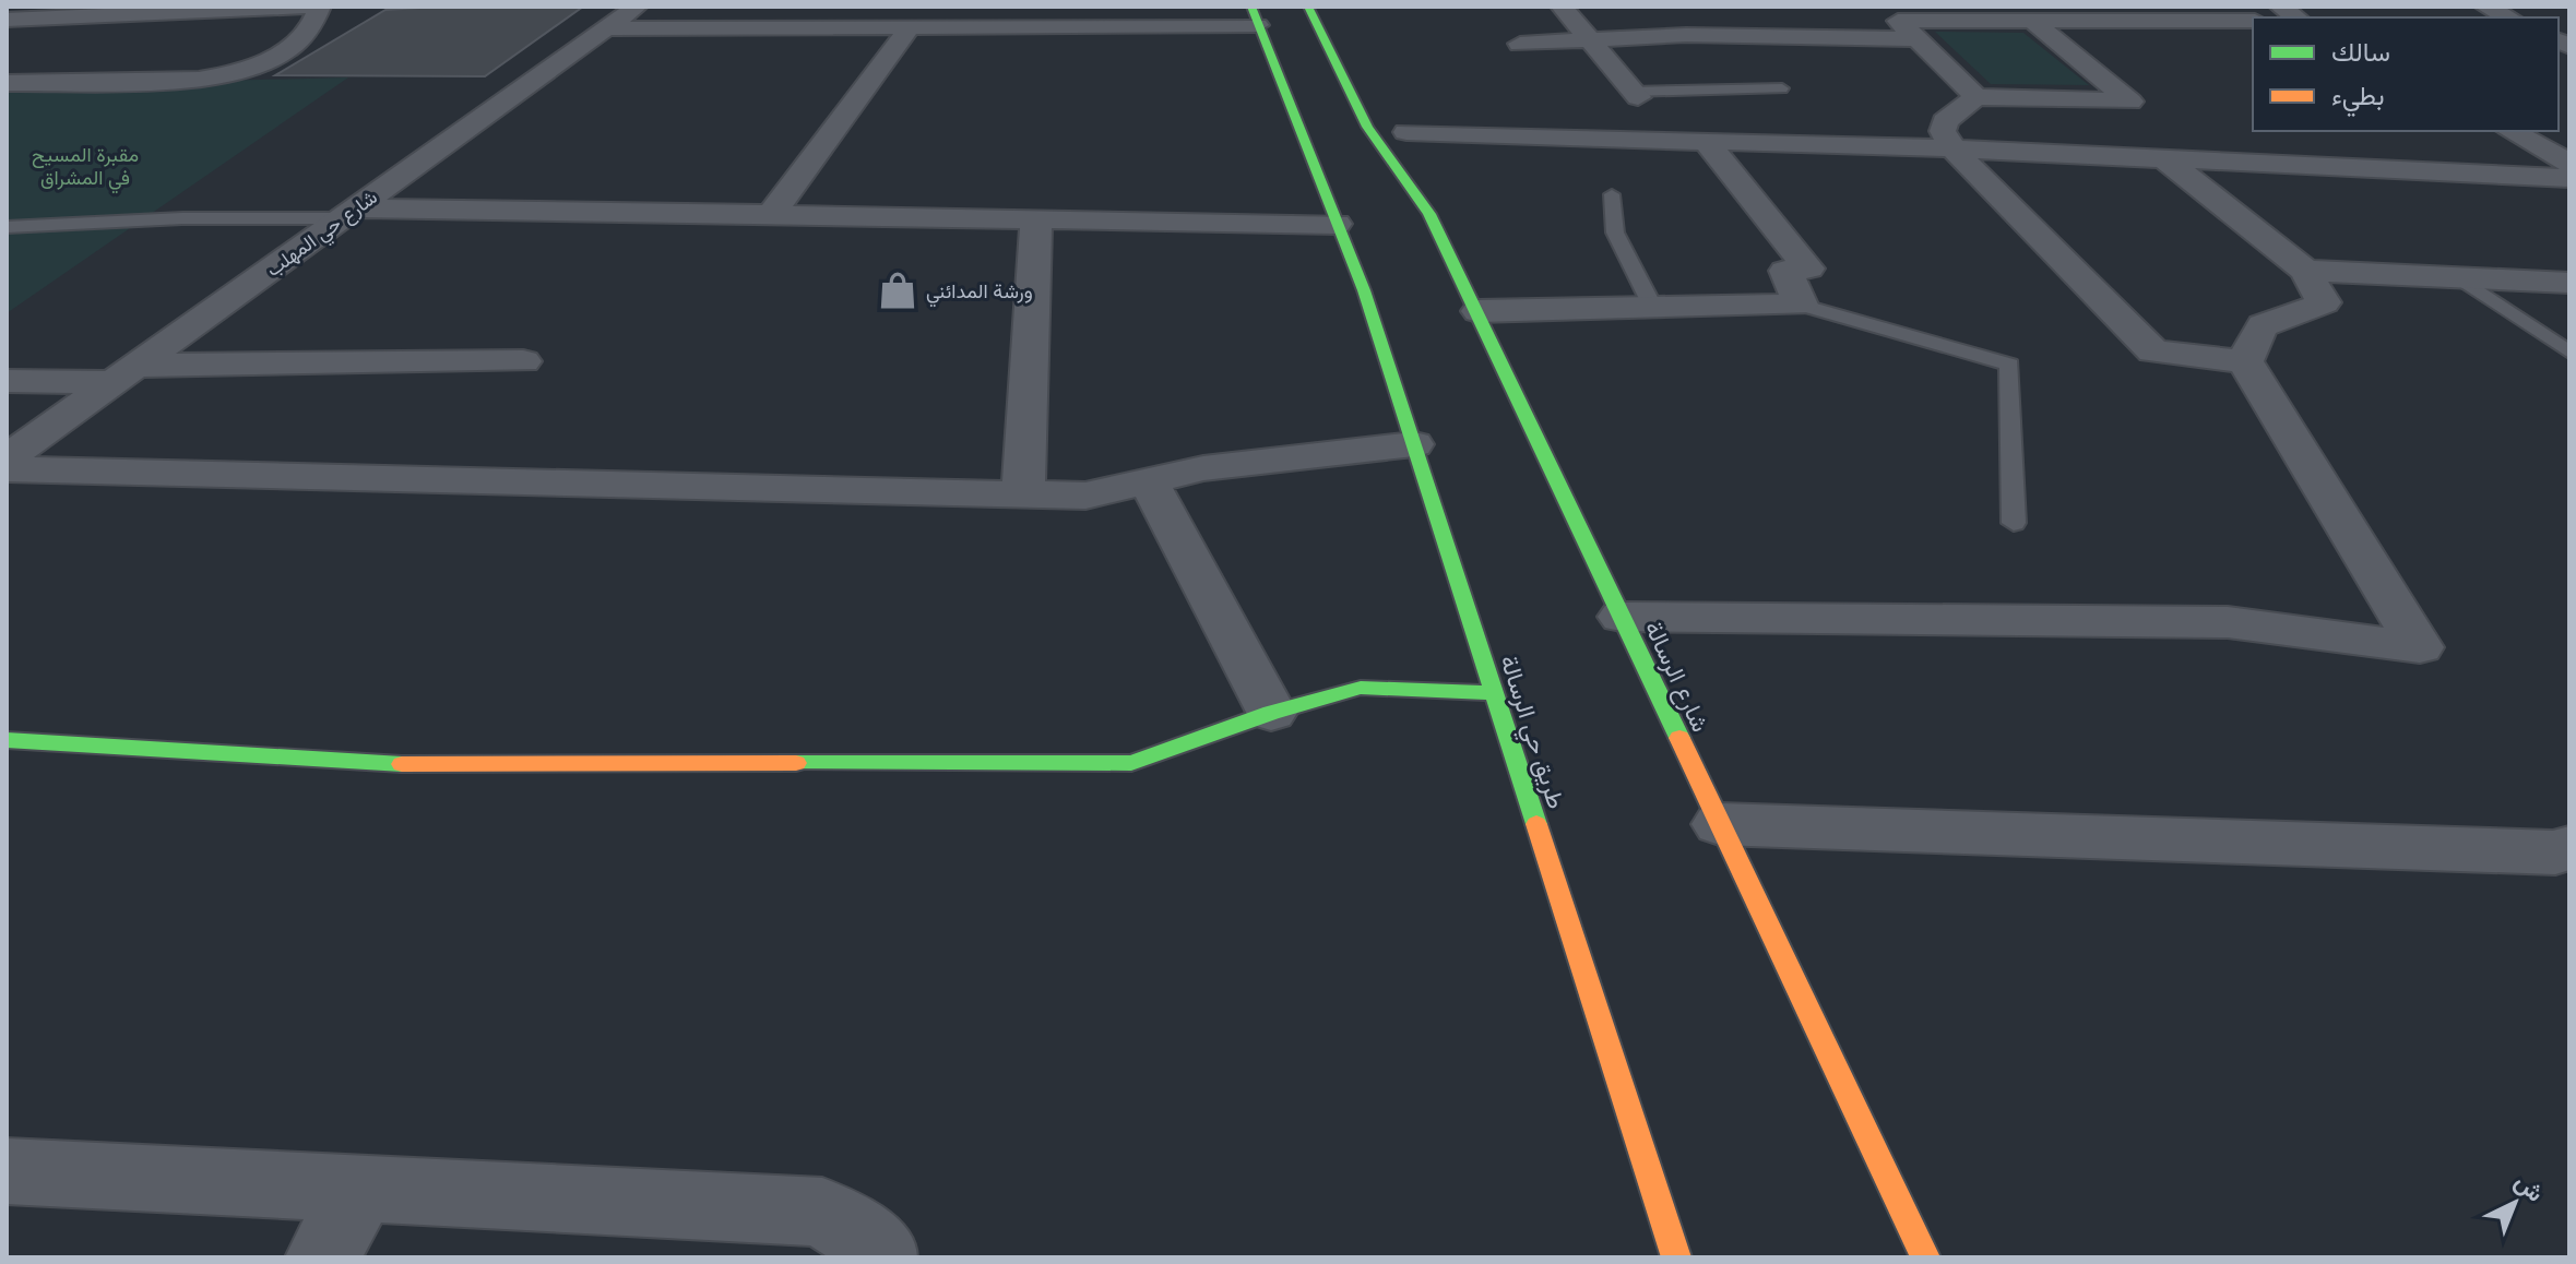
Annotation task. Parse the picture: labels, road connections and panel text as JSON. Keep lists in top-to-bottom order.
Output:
{
  "streets": {
    "main road": ["شارع الرسالة", "طريق حي الرسالة"],
    "street": ["شارع حي المهلب"]
  },
  "parks": ["مقبرة المسيح في المشراق"],
  "places": {
    "shop": ["ورشة المدائني"]
  },
  "legend": ["سالك", "بطيء"],
  "north": "top right"
}
